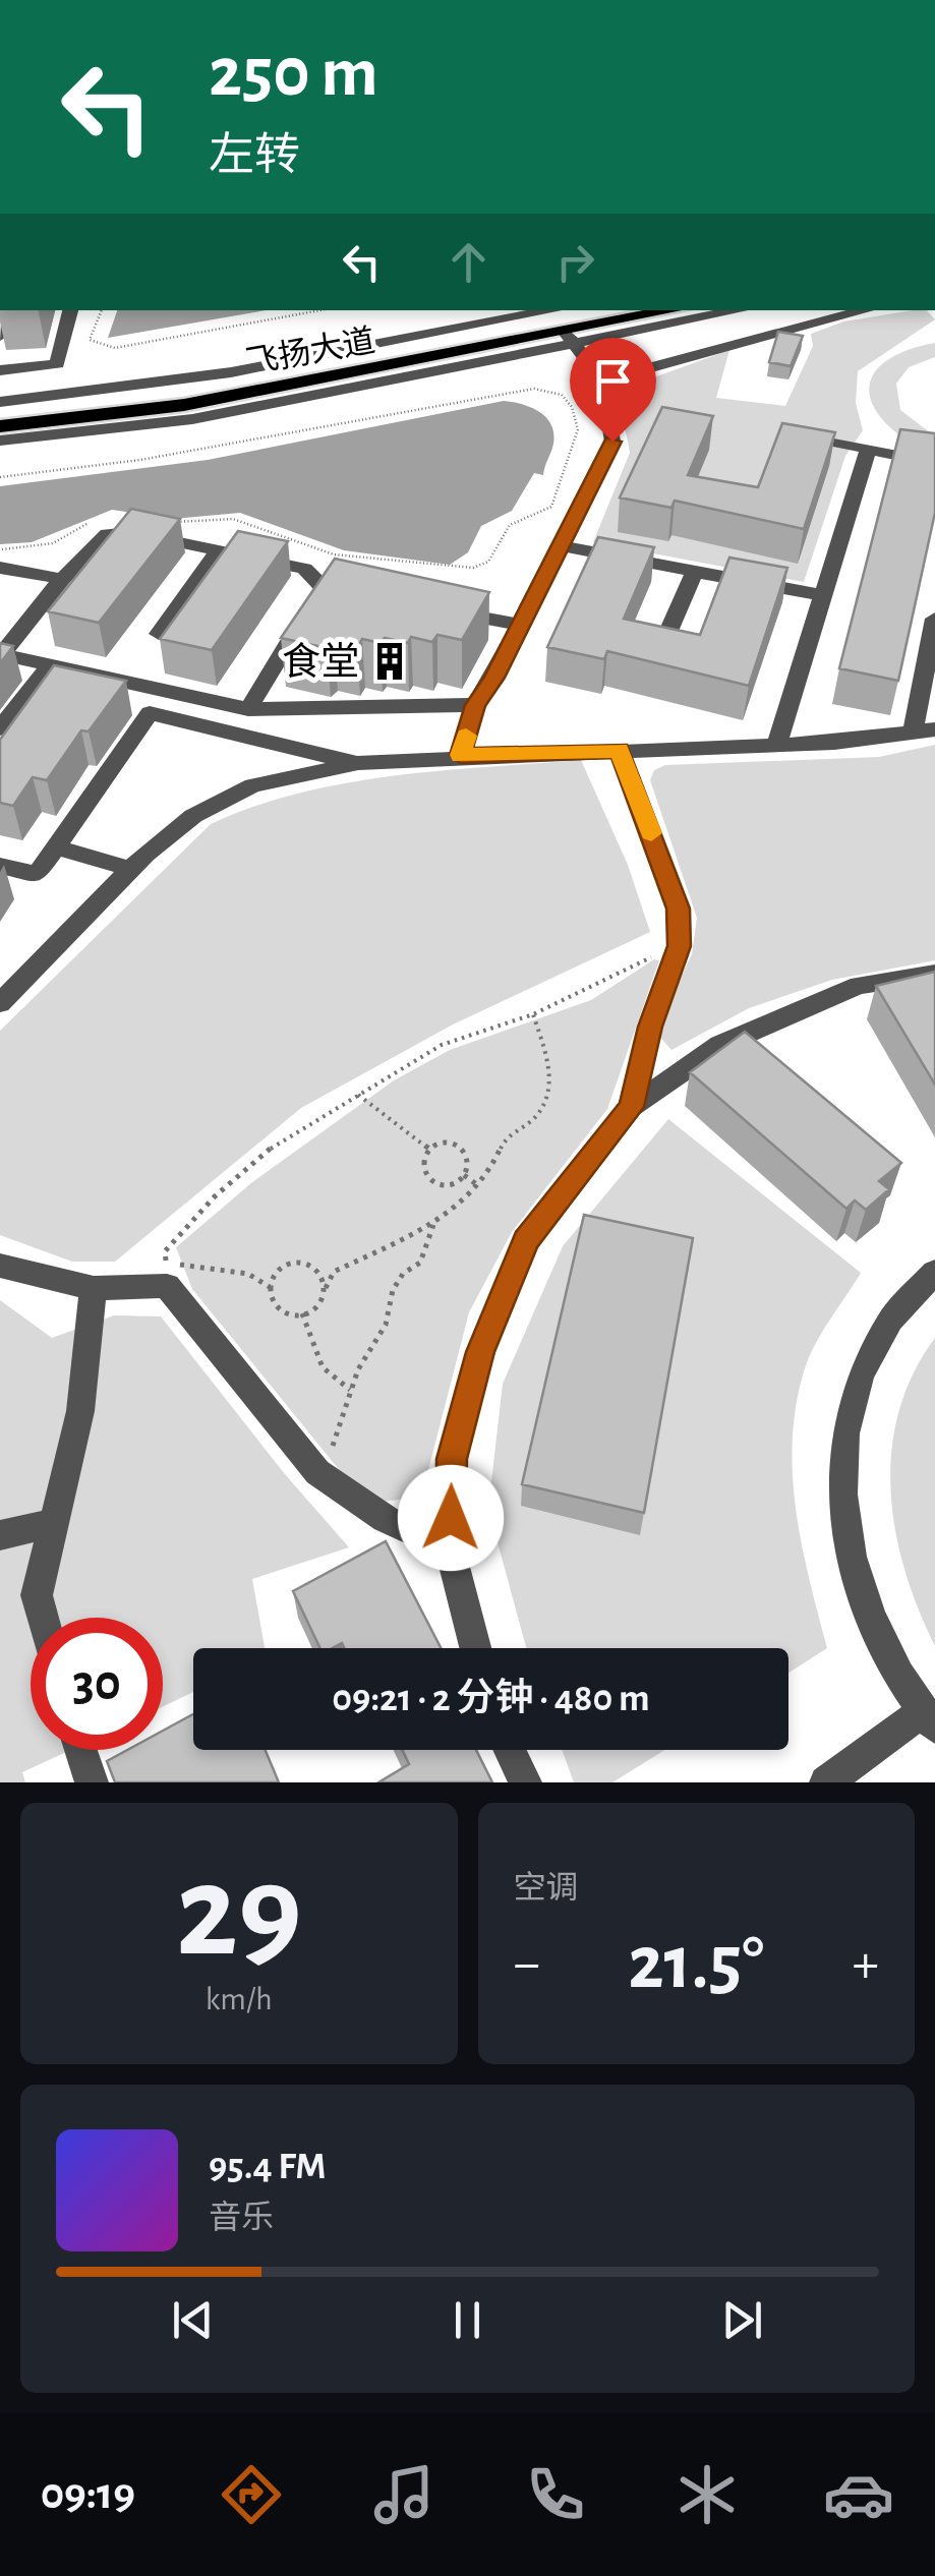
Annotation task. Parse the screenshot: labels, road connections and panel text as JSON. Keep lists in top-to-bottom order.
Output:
{
  "streets": {
    "main road": ["飞扬大道"]
  },
  "places": {
    "building": ["食堂"]
  },
  "page": {
    "turn": ["250 m", "左转"],
    "limit": "30",
    "trip": "09:21 · 2 分钟 · 480 m",
    "tile": [
      ["29", "km/h"],
      "空调"
    ],
    "heat": ["−", "21.5°", "+"],
    "song": ["95.4 FM", "音乐"],
    "tabs": "09:19"
  }
}
